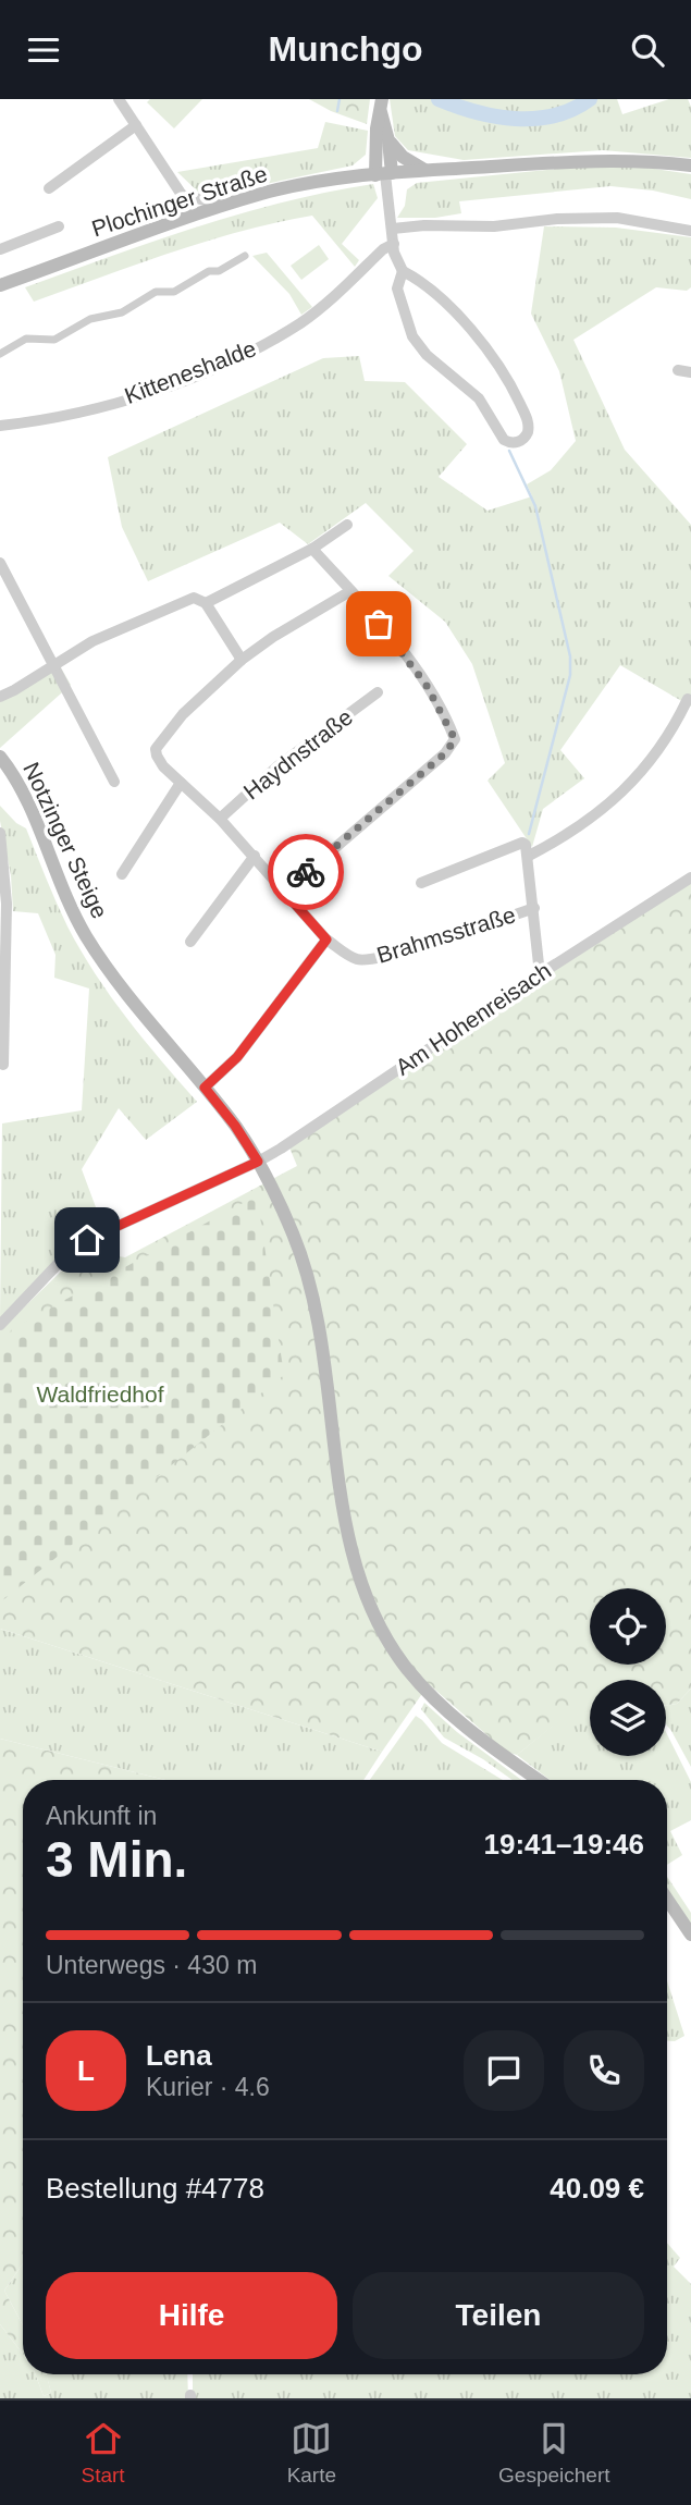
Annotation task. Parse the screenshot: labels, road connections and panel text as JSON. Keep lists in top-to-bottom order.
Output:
{
  "streets": {
    "main road": ["Plochinger Straße", "Notzinger Steige"],
    "street": [
      "Kitteneshalde",
      "Haydnstraße",
      "Brahmsstraße",
      "Am Hohenreisach"
    ]
  },
  "crossings": [
    ["Haydnstraße", "Brahmsstraße"],
    ["Notzinger Steige", "Am Hohenreisach"]
  ],
  "parks": ["Waldfriedhof"],
  "page": {
    "header": "Munchgo",
    "heading": ["3 Min.", "Ankunft in", "19:41–19:46"],
    "panel": [
      "Lena",
      "Kurier · 4.6",
      "Bestellung #4778",
      "40.09 €"
    ],
    "bar": "Unterwegs · 430 m",
    "round": "L",
    "buttons": ["Hilfe", "Teilen"],
    "tabs": ["Start", "Karte", "Gespeichert"]
  }
}
